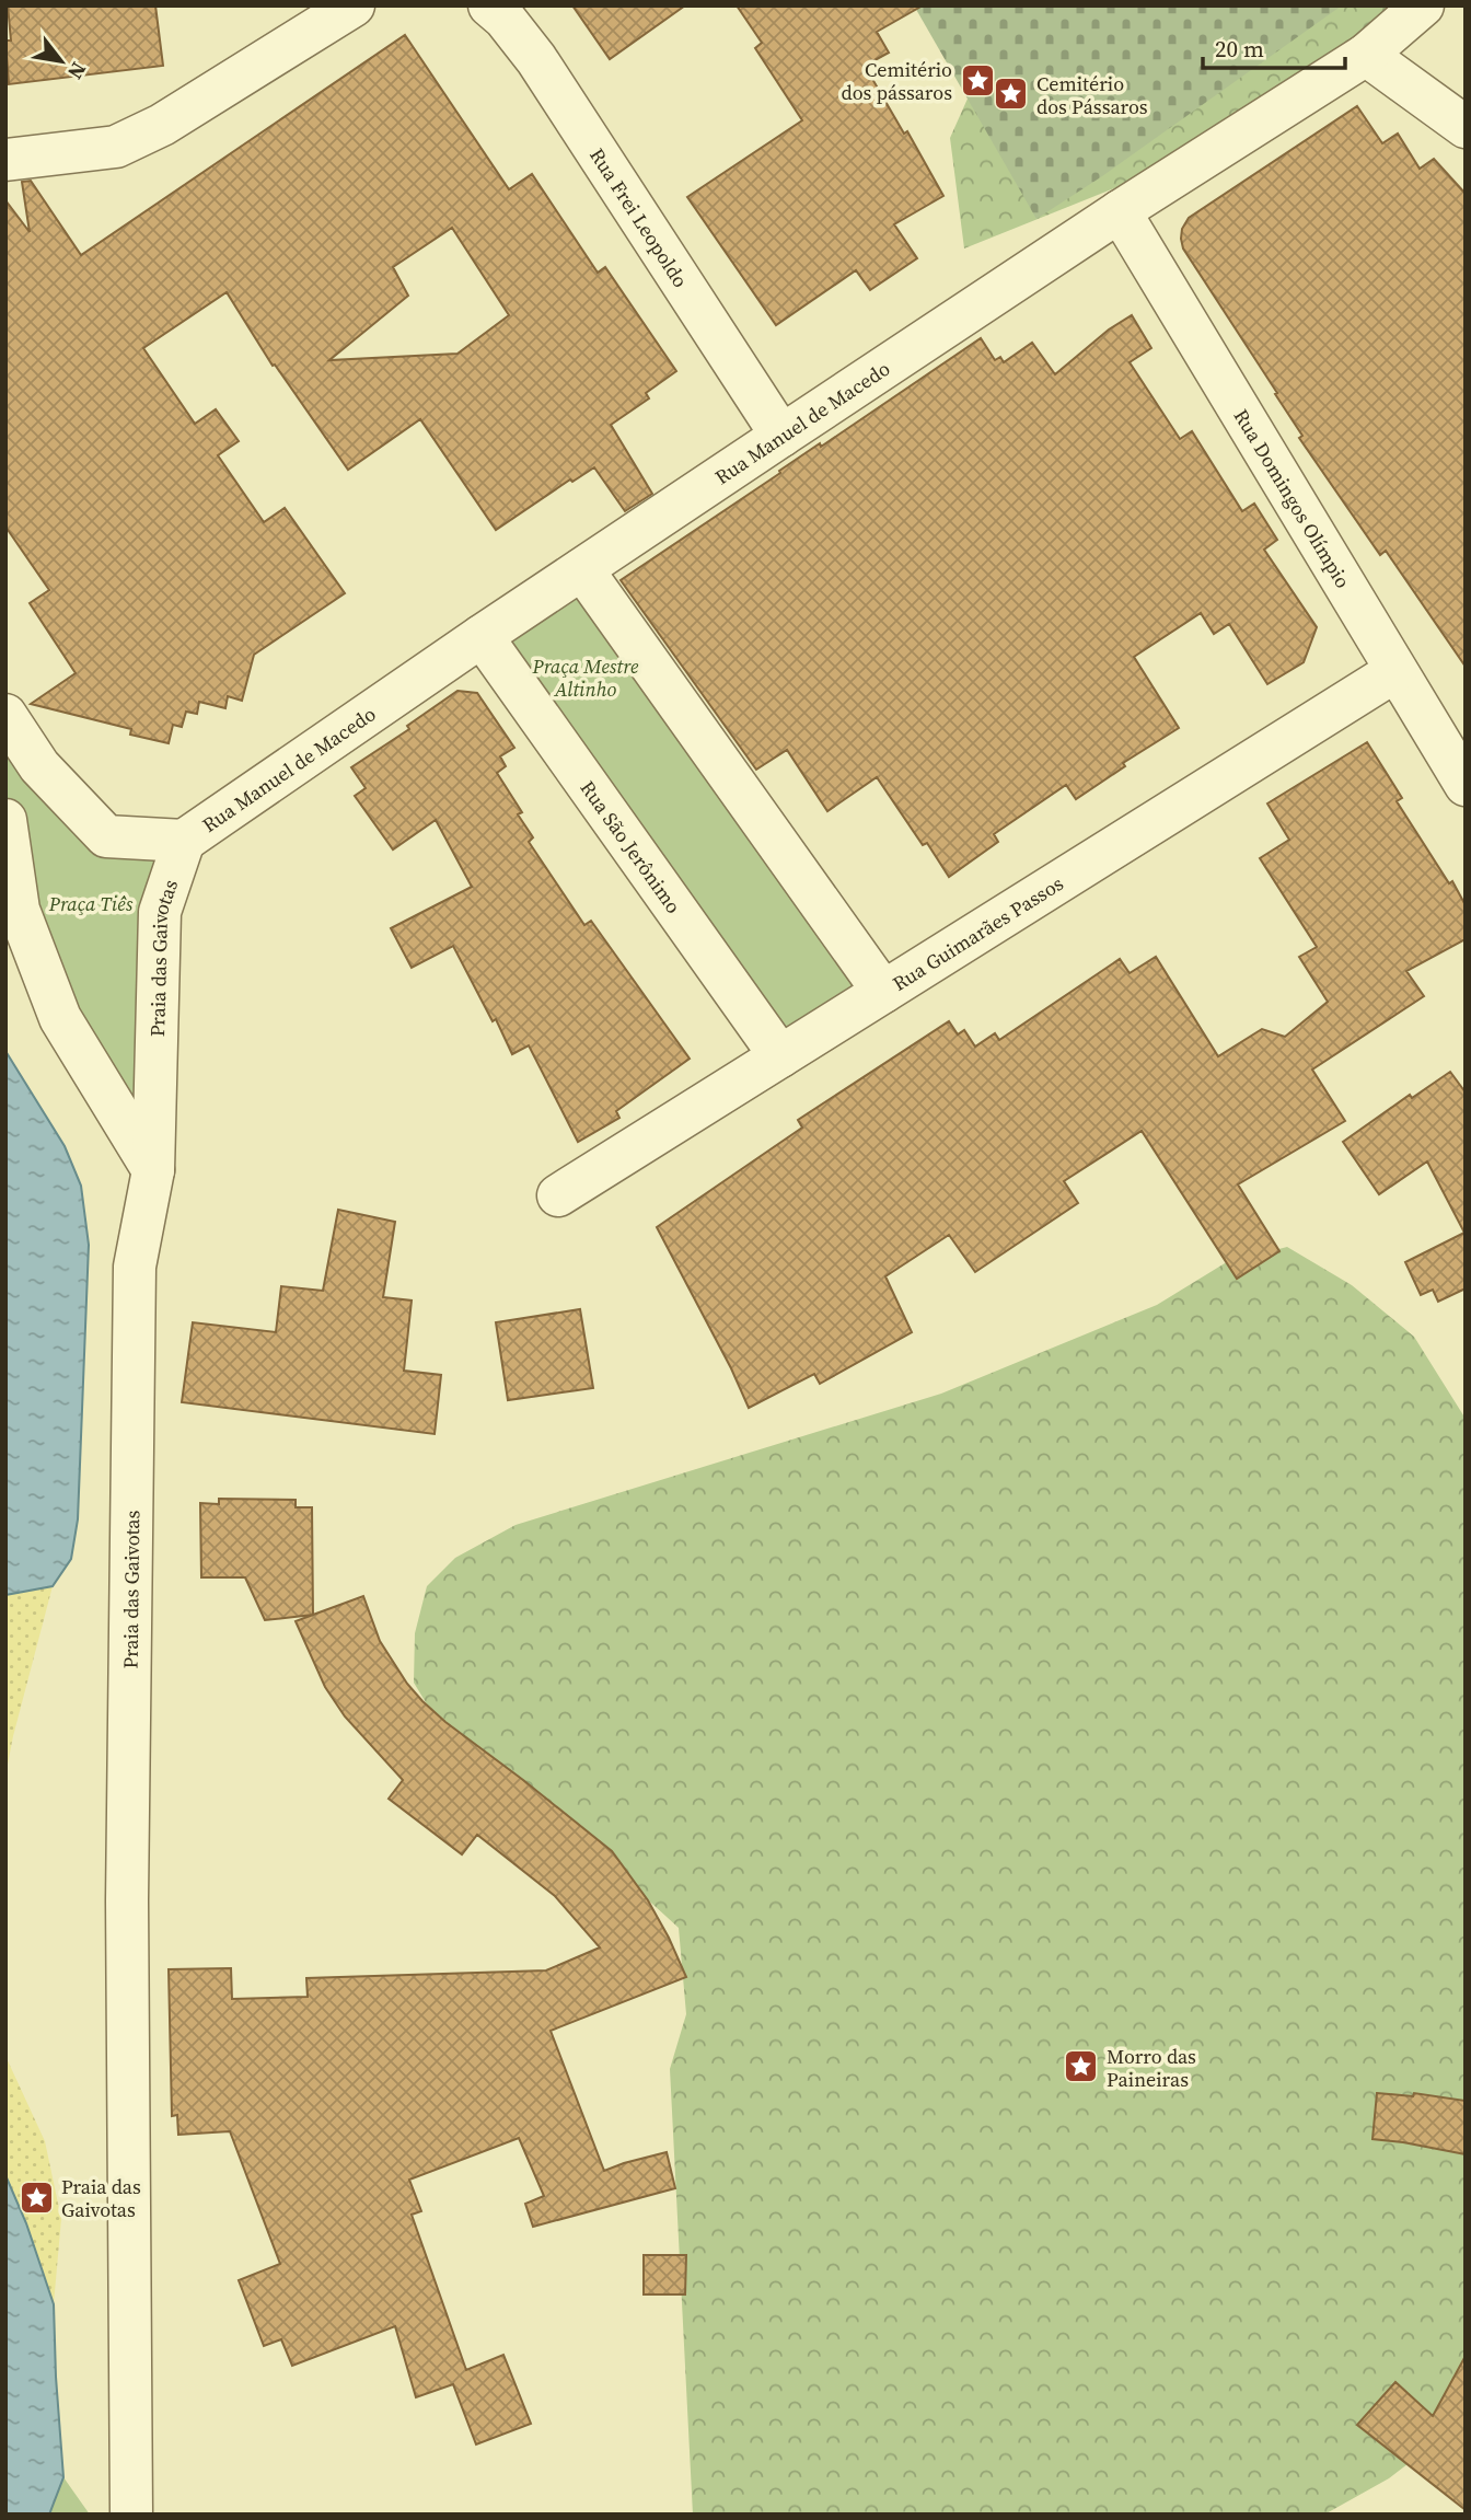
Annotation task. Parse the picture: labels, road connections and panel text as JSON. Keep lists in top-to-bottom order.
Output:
{
  "streets": {
    "street": [
      "Rua Frei Leopoldo",
      "Rua Manuel de Macedo",
      "Rua Domingos Olímpio",
      "Rua São Jerônimo",
      "Rua Guimarães Passos",
      "Praia das Gaivotas"
    ]
  },
  "crossings": [
    ["Rua Frei Leopoldo", "Rua Manuel de Macedo"],
    ["Rua Manuel de Macedo", "Rua Domingos Olímpio"],
    ["Rua Manuel de Macedo", "Rua São Jerônimo"],
    ["Rua Manuel de Macedo", "Praia das Gaivotas"],
    ["Rua Domingos Olímpio", "Rua Guimarães Passos"],
    ["Rua São Jerônimo", "Rua Guimarães Passos"]
  ],
  "parks": ["Praça Mestre Altinho", "Praça Tiês"],
  "places": {
    "place": [
      "Cemitério dos pássaros",
      "Cemitério dos Pássaros",
      "Morro das Paineiras",
      "Praia das Gaivotas"
    ]
  },
  "scale_bar": "20 m",
  "north": "bottom right"
}
